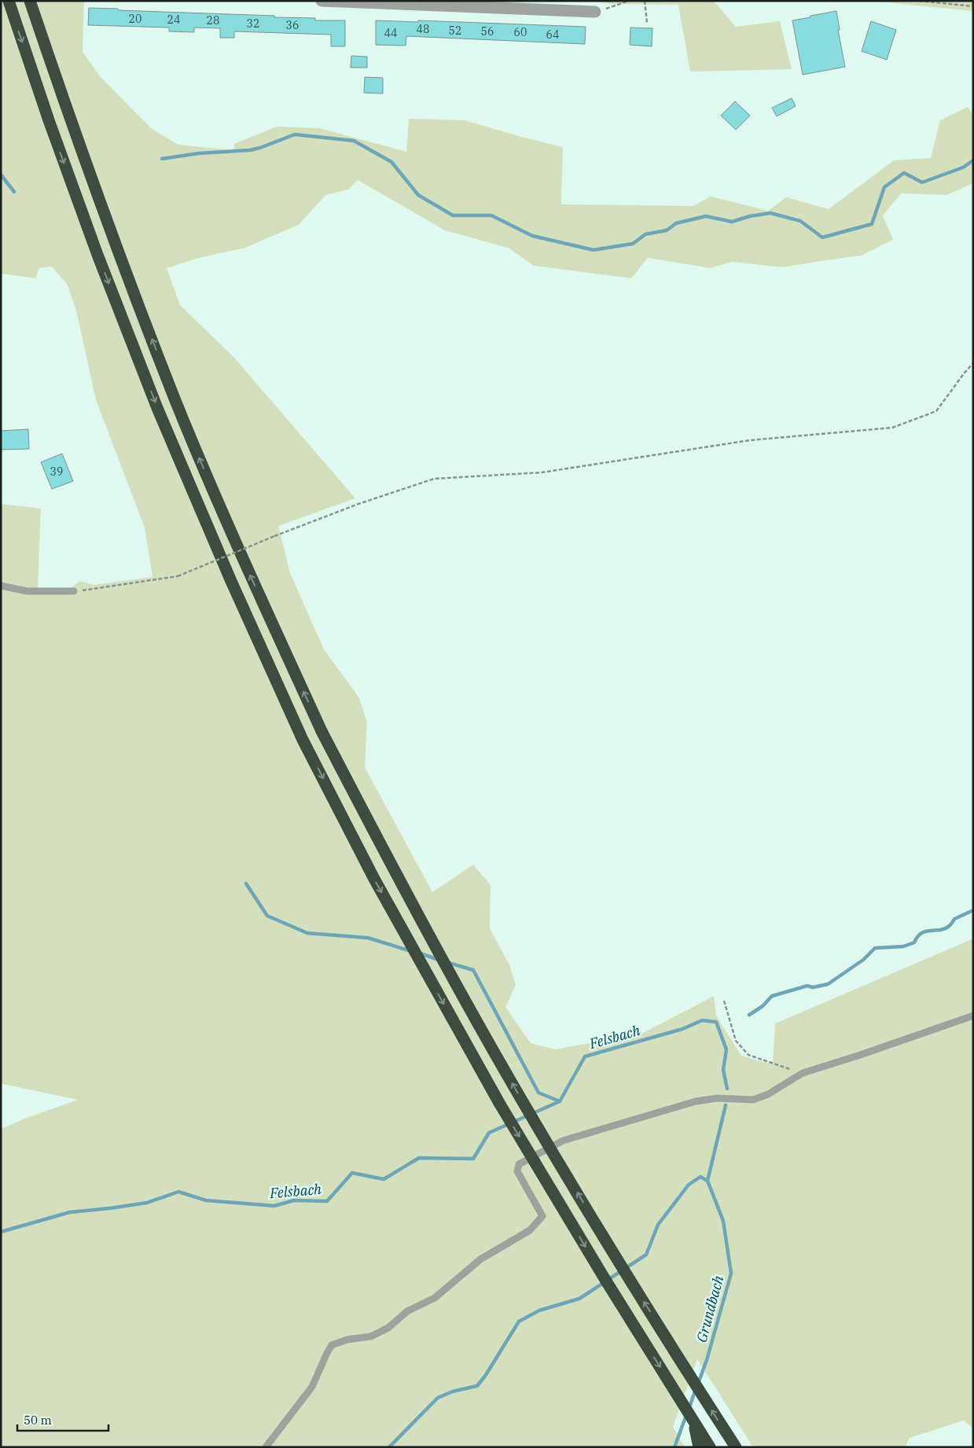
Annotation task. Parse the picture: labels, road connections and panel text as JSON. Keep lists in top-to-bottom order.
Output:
{
  "water": ["Felsbach", "Grundbach"],
  "house_numbers": [
    "20",
    "24",
    "28",
    "32",
    "36",
    "48",
    "52",
    "56",
    "60",
    "44",
    "64",
    "39"
  ],
  "scale_bar": "50 m"
}
